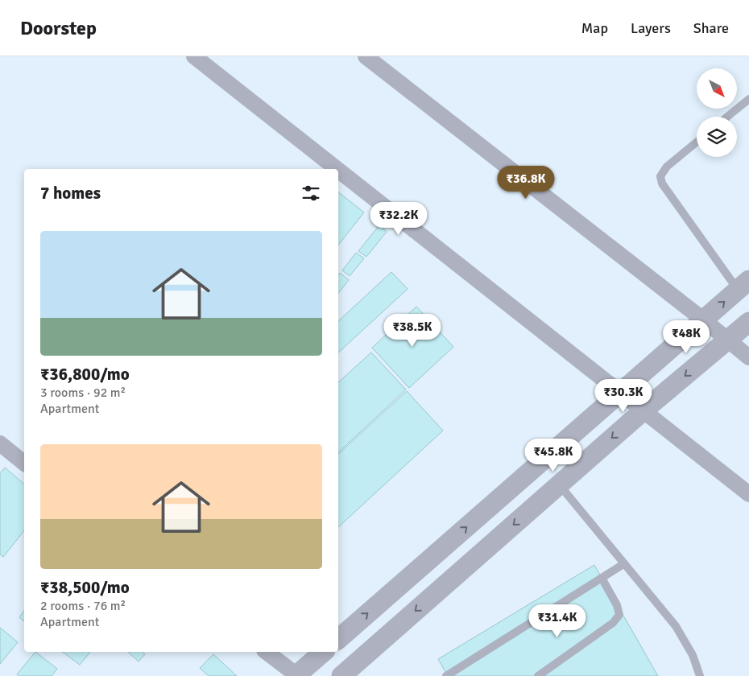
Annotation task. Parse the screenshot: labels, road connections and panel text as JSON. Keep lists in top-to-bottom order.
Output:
{
  "north": "bottom right",
  "page": {
    "header": "Doorstep",
    "nav": ["Map", "Layers", "Share"],
    "price": [
      "₹36.8K",
      "₹32.2K",
      "₹38.5K",
      "₹48K",
      "₹30.3K",
      "₹45.8K",
      "₹31.4K"
    ],
    "heading": "7 homes",
    "list": [
      {
        "name": "₹36,800/mo",
        "note": "3 rooms · 92 m² · Apartment"
      },
      {
        "name": "₹38,500/mo",
        "note": "2 rooms · 76 m² · Apartment"
      }
    ]
  }
}
